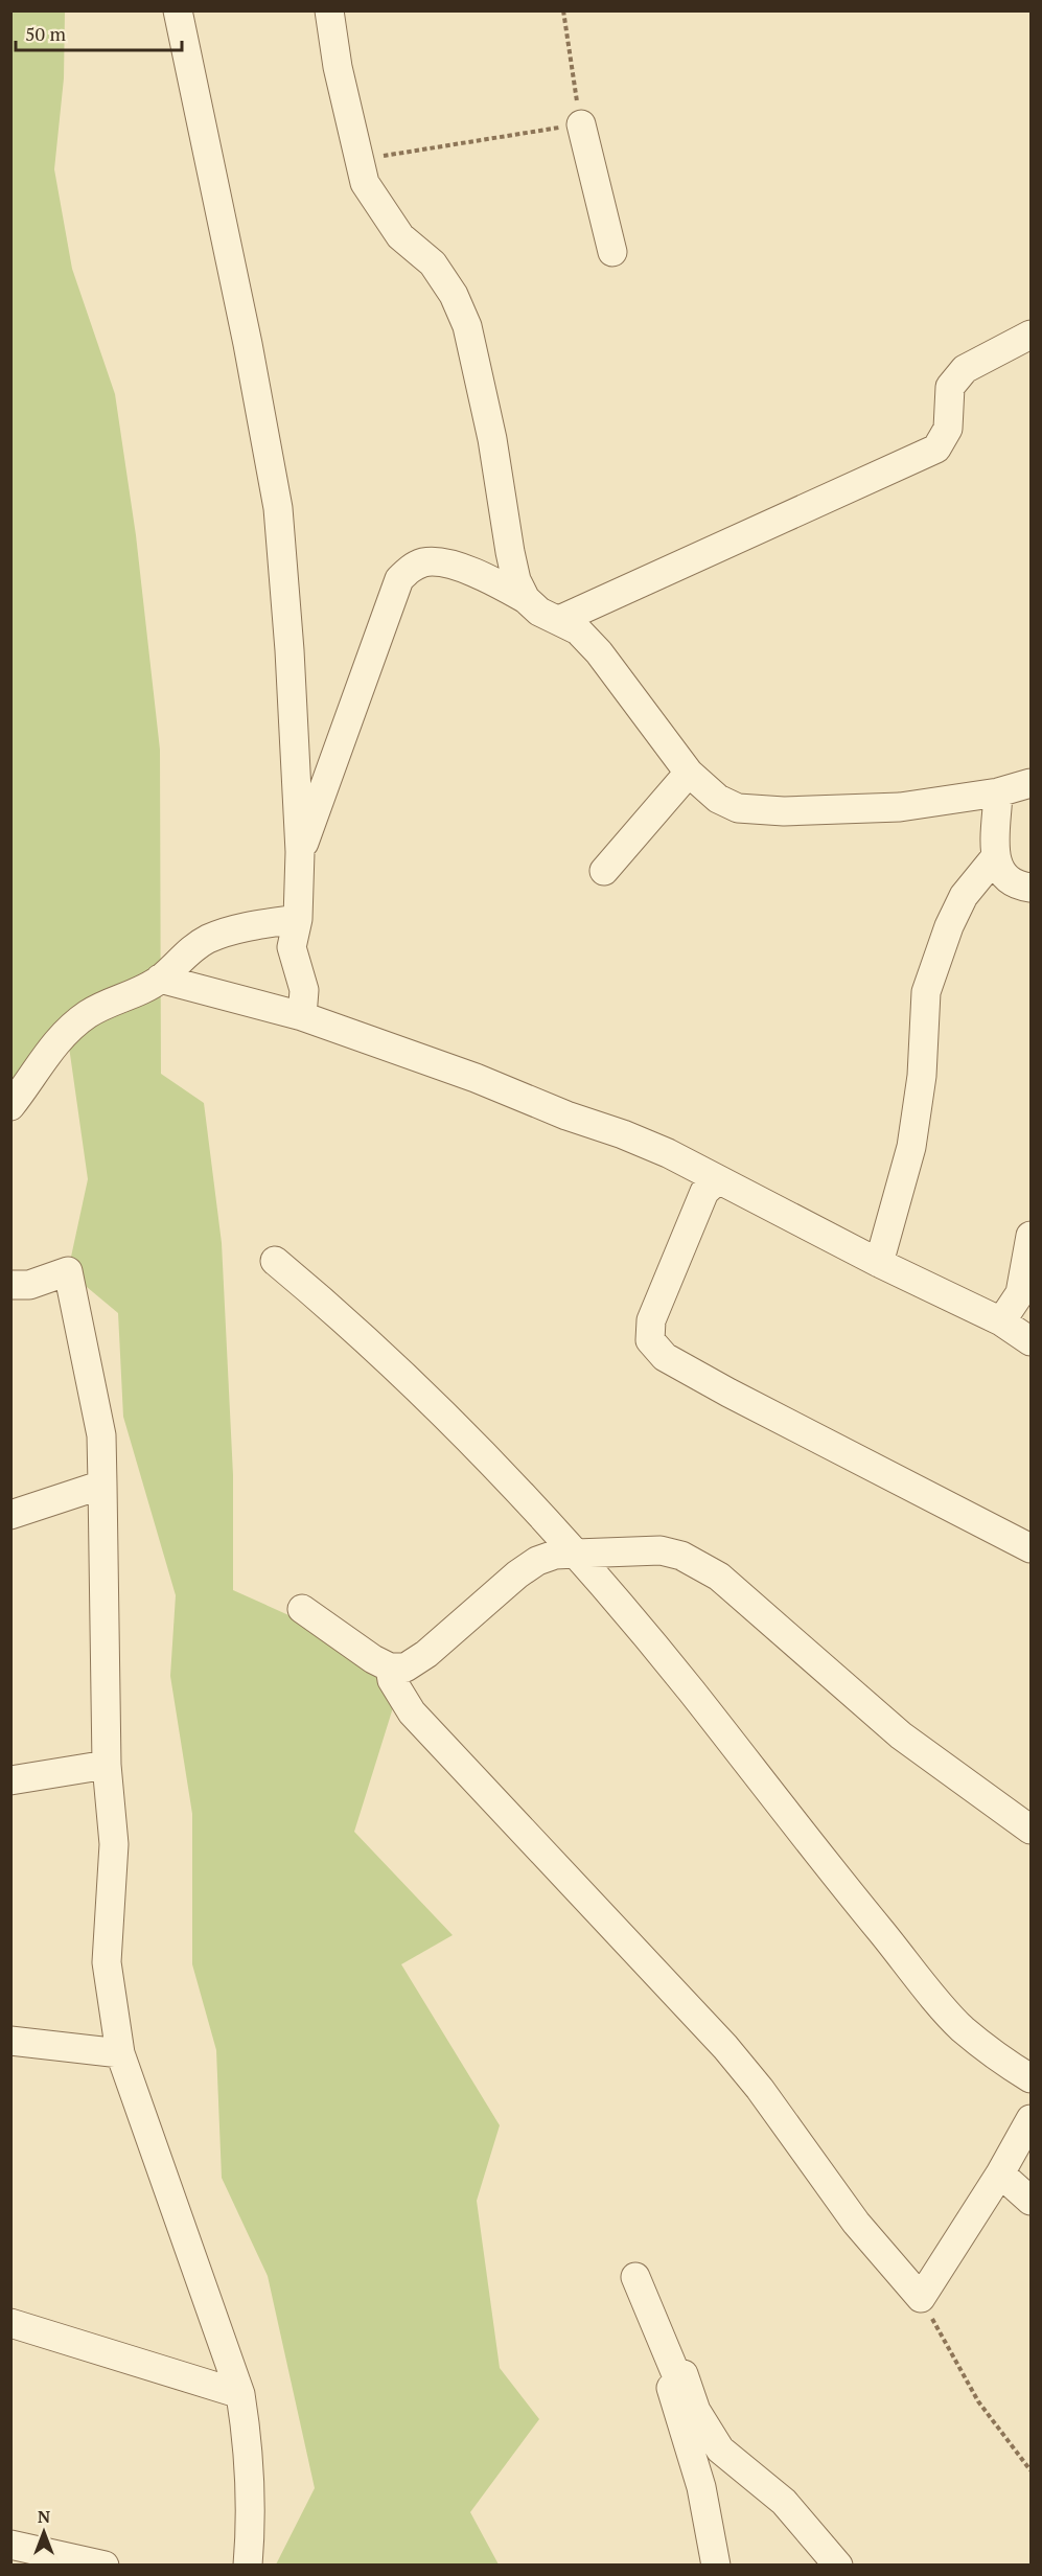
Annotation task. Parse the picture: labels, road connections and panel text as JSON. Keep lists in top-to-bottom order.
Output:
{
  "scale_bar": "50 m",
  "north": "top"
}
